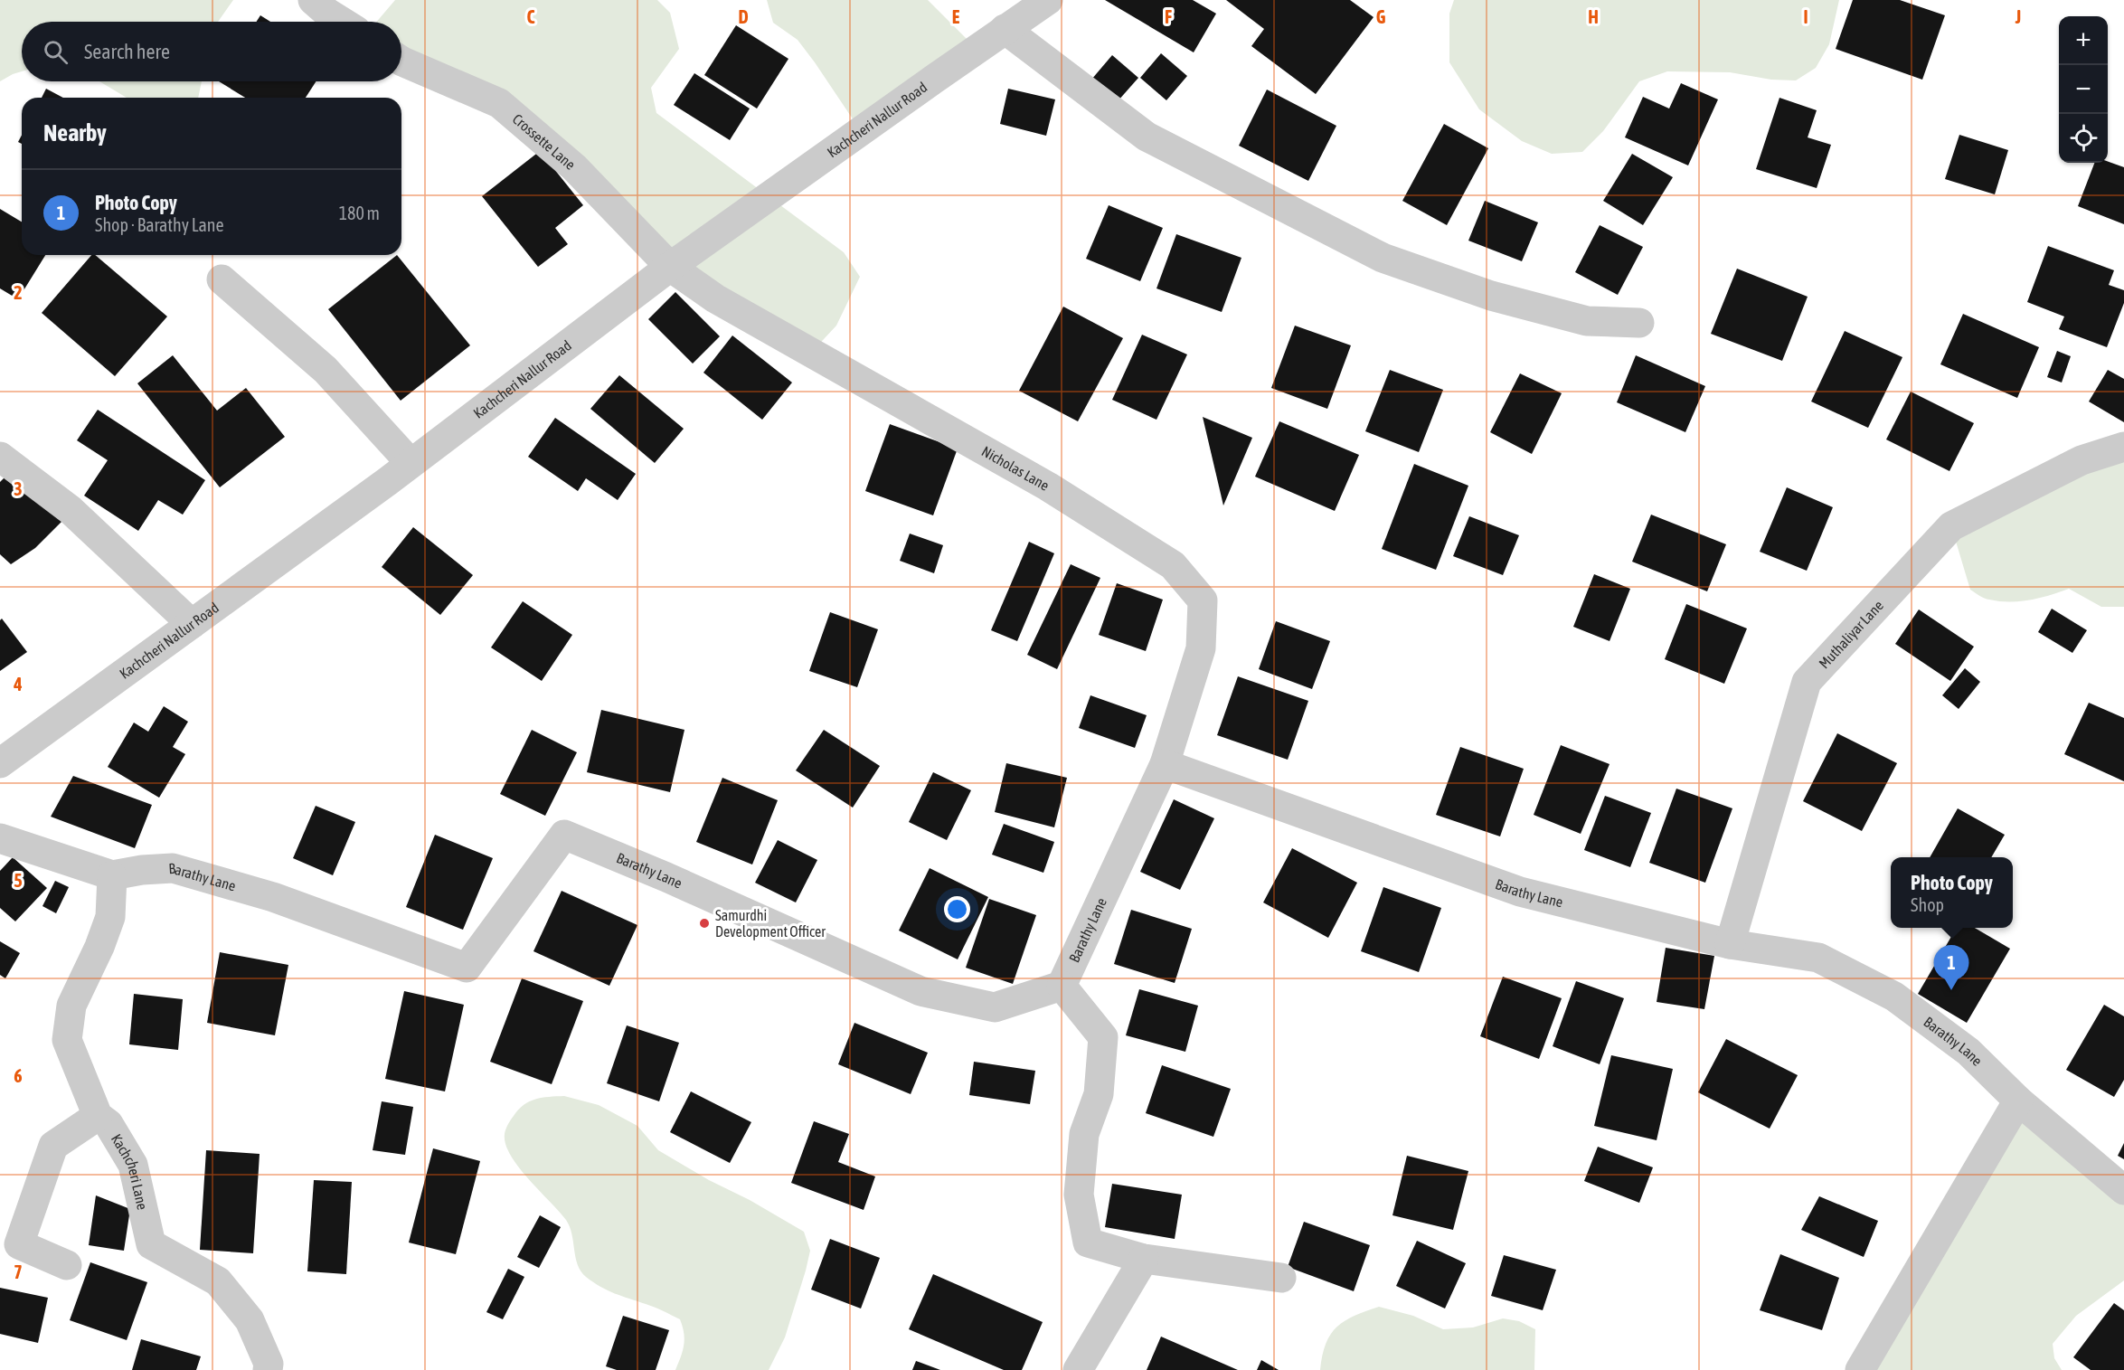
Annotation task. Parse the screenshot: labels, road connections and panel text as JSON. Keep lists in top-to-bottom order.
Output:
{
  "streets": {
    "street": [
      "Kachcheri Nallur Road",
      "Crossette Lane",
      "Nicholas Lane",
      "Muthaliyar Lane",
      "Barathy Lane",
      "Kachcheri Lane"
    ]
  },
  "crossings": [
    ["Kachcheri Nallur Road", "Crossette Lane"],
    ["Kachcheri Nallur Road", "Nicholas Lane"],
    ["Crossette Lane", "Nicholas Lane"],
    ["Nicholas Lane", "Barathy Lane"],
    ["Muthaliyar Lane", "Barathy Lane"],
    ["Barathy Lane", "Kachcheri Lane"]
  ],
  "places": ["Samurdhi Development Officer"],
  "page": {
    "map_buttons": ["+", "−"],
    "search": "Search here",
    "heading": "Nearby",
    "list": [
      {
        "mark": "1",
        "name": "Photo Copy",
        "note": "Shop · Barathy Lane",
        "value": "180 m"
      }
    ],
    "popup": ["Photo Copy", "Shop"],
    "pins": "1"
  },
  "grid": {
    "columns": [
      "C",
      "D",
      "E",
      "F",
      "G",
      "H",
      "I",
      "J"
    ],
    "rows": [
      "2",
      "3",
      "4",
      "5",
      "6",
      "7"
    ]
  }
}
